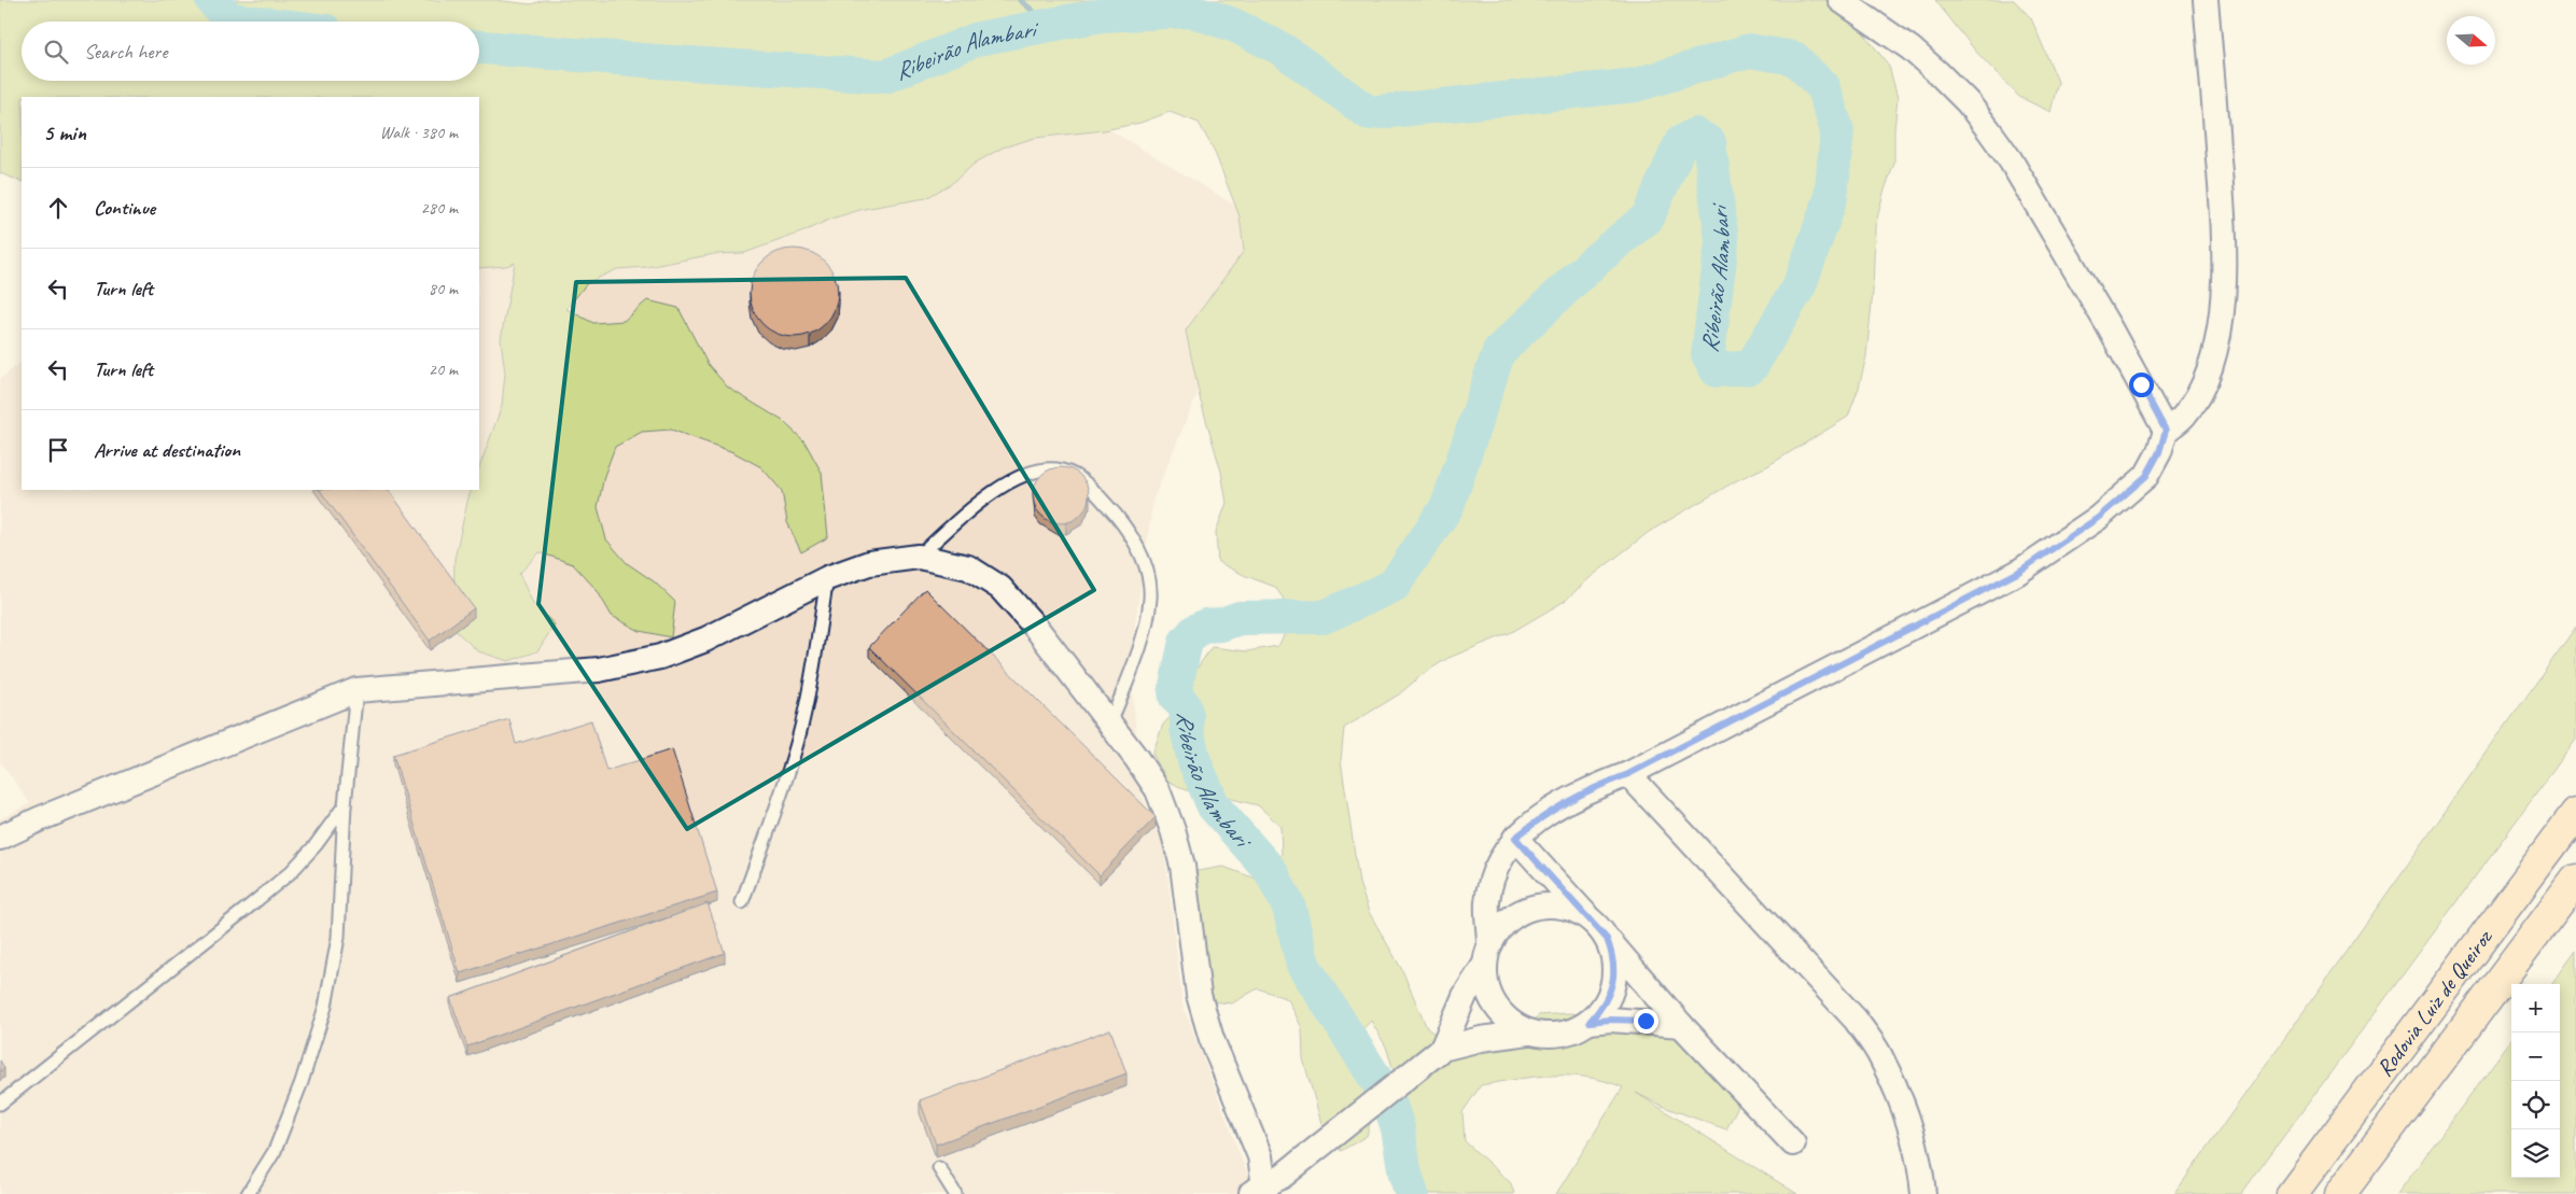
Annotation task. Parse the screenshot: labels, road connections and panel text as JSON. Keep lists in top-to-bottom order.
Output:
{
  "streets": {
    "highway": ["Rodovia Luiz de Queiroz"]
  },
  "water": ["Ribeirão Alambari"],
  "north": "right",
  "page": {
    "search": "Search here",
    "heading": ["5 min", "Walk · 380 m"],
    "list": [
      ["Continue", "280 m"],
      ["Turn left", "80 m"],
      ["Turn left", "20 m"],
      "Arrive at destination"
    ],
    "map_buttons": ["+", "−"]
  }
}
